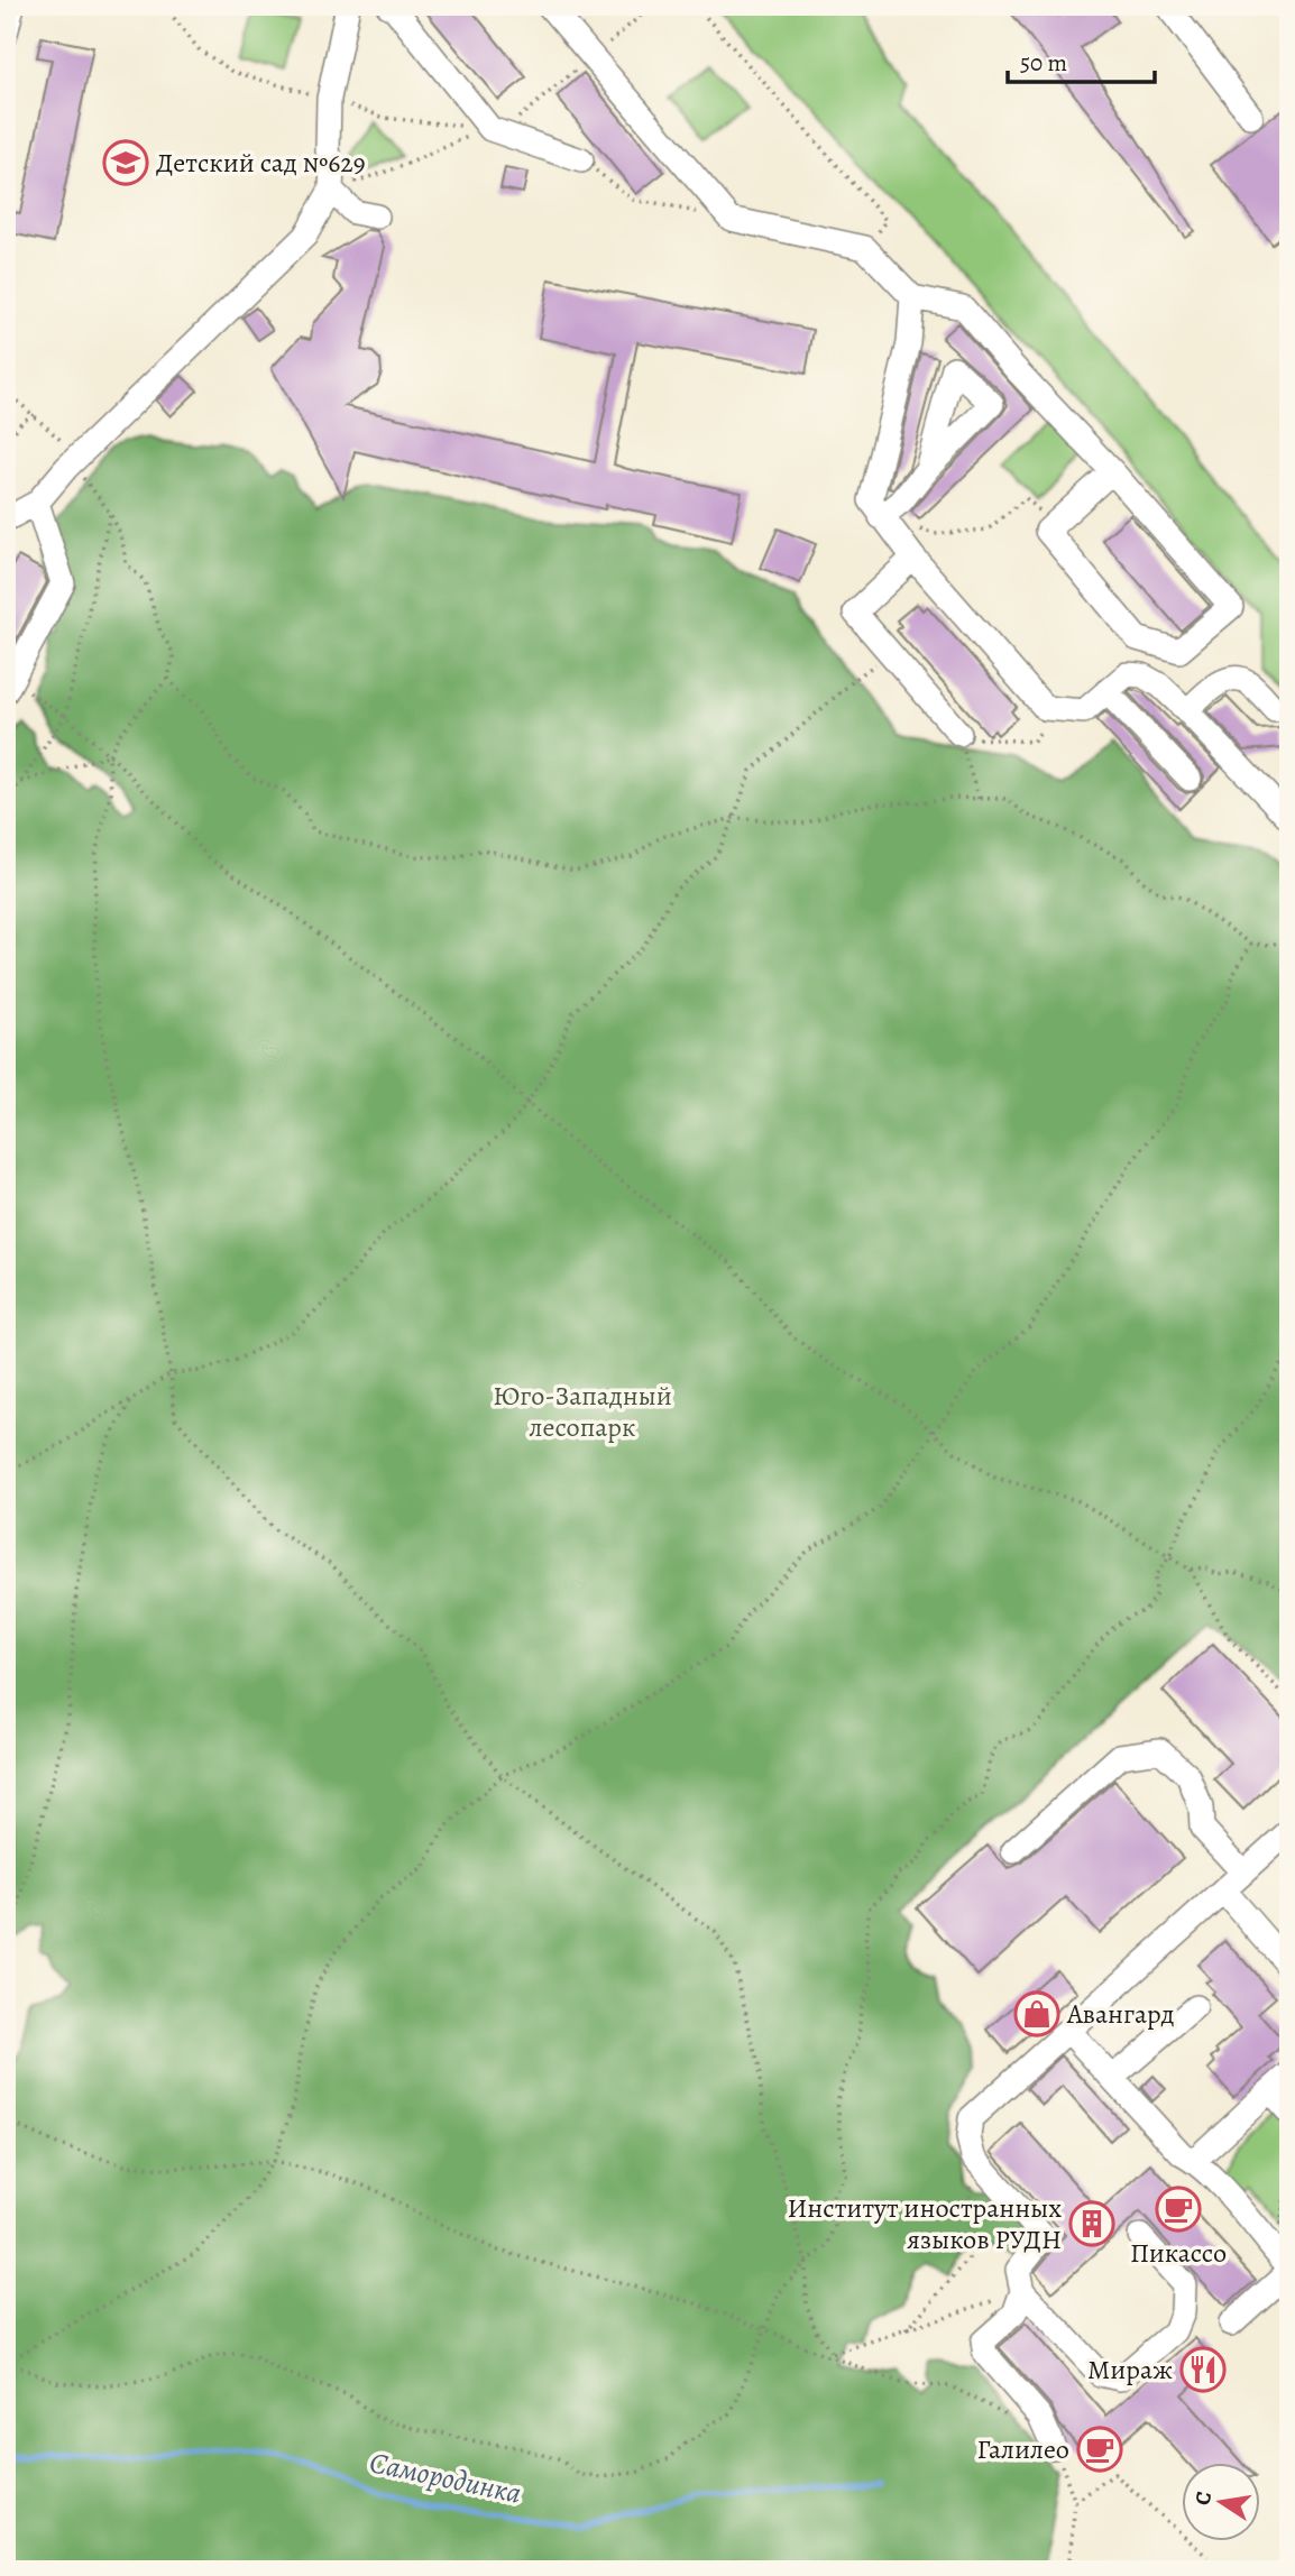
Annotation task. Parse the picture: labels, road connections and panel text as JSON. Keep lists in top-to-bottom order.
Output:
{
  "water": ["Самородинка"],
  "parks": ["Юго-Западный лесопарк"],
  "places": {
    "school or university": ["Детский сад №629"],
    "shop": ["Авангард"],
    "cafe": ["Пикассо", "Галилео"],
    "building": ["Институт иностранных языков РУДН"],
    "restaurant": ["Мираж"]
  },
  "scale_bar": "50 m",
  "north": "left"
}
